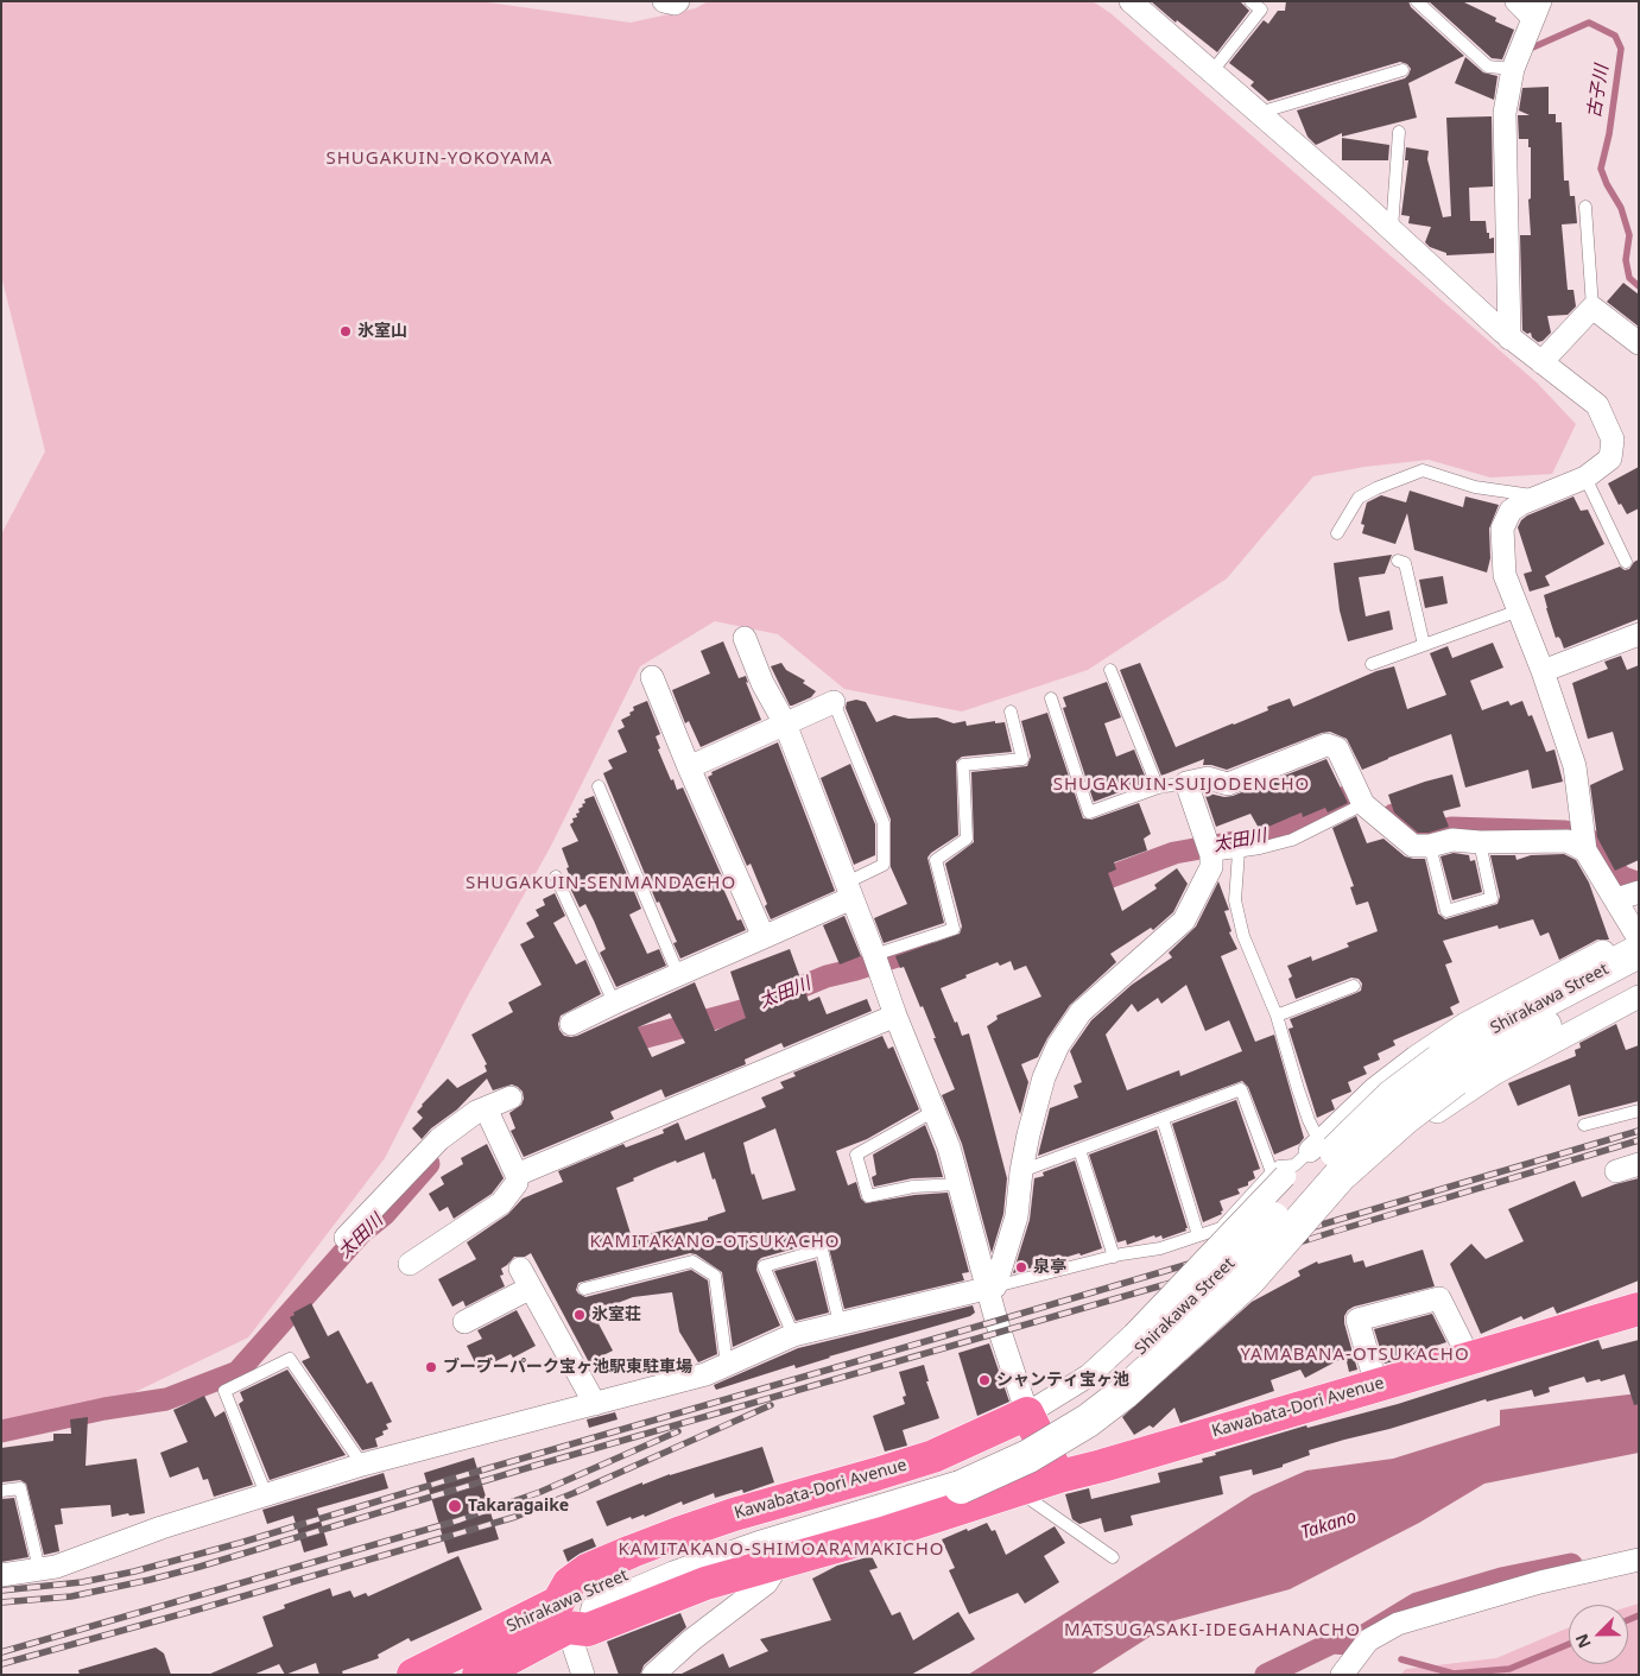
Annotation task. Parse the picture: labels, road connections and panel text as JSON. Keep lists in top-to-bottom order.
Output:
{
  "streets": {
    "highway": ["Shirakawa Street", "Kawabata-Dori Avenue"]
  },
  "crossings": [
    ["Shirakawa Street", "Kawabata-Dori Avenue"]
  ],
  "districts": [
    "SHUGAKUIN-YOKOYAMA",
    "SHUGAKUIN-SUIJODENCHO",
    "SHUGAKUIN-SENMANDACHO",
    "KAMITAKANO-OTSUKACHO",
    "YAMABANA-OTSUKACHO",
    "KAMITAKANO-SHIMOARAMAKICHO",
    "MATSUGASAKI-IDEGAHANACHO"
  ],
  "water": ["古子川", "太田川", "Takano"],
  "places": [
    "氷室山",
    "泉亭",
    "氷室荘",
    "ブーブーパーク宝ヶ池駅東駐車場",
    "シャンティ宝ヶ池",
    "Takaragaike"
  ],
  "north": "bottom left"
}
